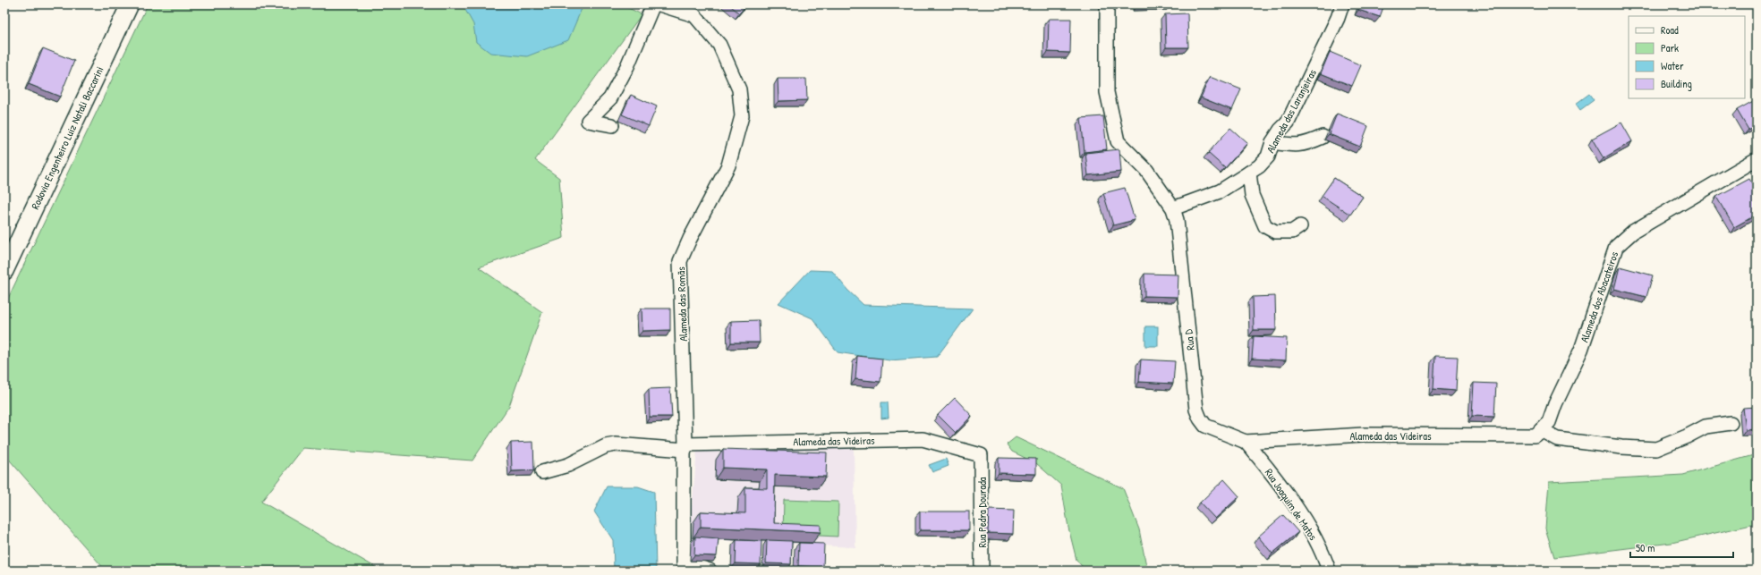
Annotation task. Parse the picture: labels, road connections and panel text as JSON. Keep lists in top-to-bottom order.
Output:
{
  "streets": {
    "main road": ["Rodovia Engenheiro Luiz Natali Baccarini"],
    "street": [
      "Alameda das Laranjeiras",
      "Alameda dos Abacateiros",
      "Alameda das Romãs",
      "Rua D",
      "Alameda das Videiras",
      "Rua Joaquim de Matos",
      "Rua Pedra Dourada"
    ]
  },
  "crossings": [
    ["Alameda das Laranjeiras", "Rua D"],
    ["Alameda dos Abacateiros", "Alameda das Videiras"],
    ["Alameda das Romãs", "Alameda das Videiras"],
    ["Rua D", "Alameda das Videiras"],
    ["Rua D", "Rua Joaquim de Matos"],
    ["Alameda das Videiras", "Rua Joaquim de Matos"],
    ["Alameda das Videiras", "Rua Pedra Dourada"]
  ],
  "legend": [
    "Road",
    "Park",
    "Water",
    "Building"
  ],
  "scale_bar": "50 m"
}
